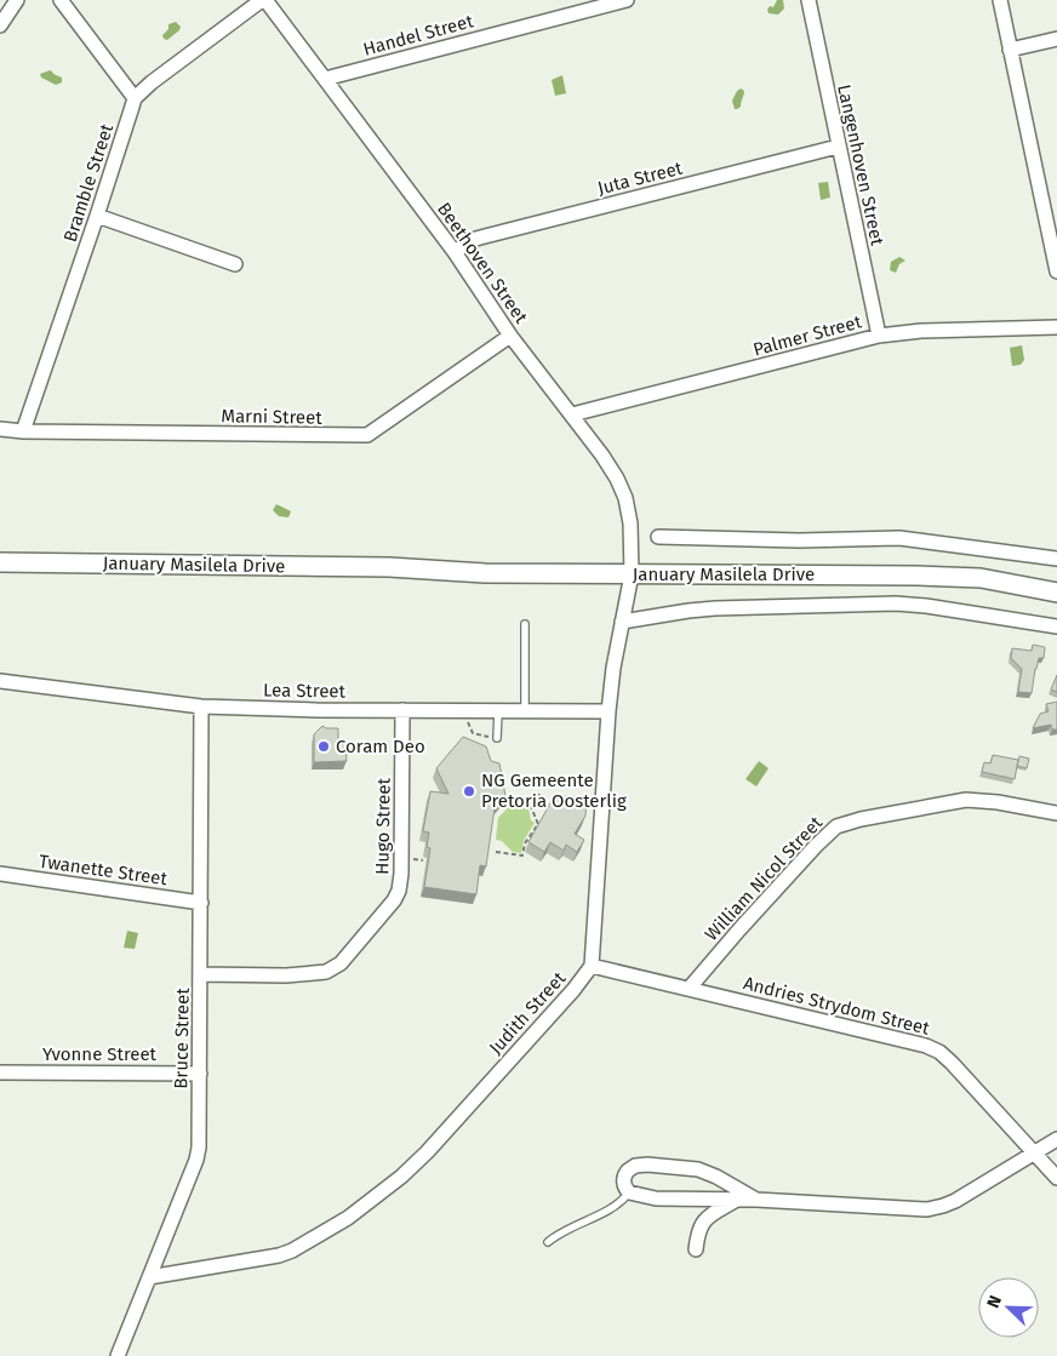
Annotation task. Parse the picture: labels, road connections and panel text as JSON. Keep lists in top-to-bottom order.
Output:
{
  "streets": {
    "main road": ["January Masilela Drive"],
    "street": [
      "Handel Street",
      "Langenhoven Street",
      "Juta Street",
      "Bramble Street",
      "Beethoven Street",
      "Palmer Street",
      "Marni Street",
      "Lea Street",
      "Hugo Street",
      "Twanette Street",
      "William Nicol Street",
      "Andries Strydom Street",
      "Judith Street",
      "Bruce Street",
      "Yvonne Street"
    ]
  },
  "crossings": [
    ["Handel Street", "Beethoven Street"],
    ["Langenhoven Street", "Juta Street"],
    ["Langenhoven Street", "Palmer Street"],
    ["Juta Street", "Beethoven Street"],
    ["Bramble Street", "Marni Street"],
    ["Beethoven Street", "Palmer Street"],
    ["Beethoven Street", "Marni Street"],
    ["Beethoven Street", "January Masilela Drive"],
    ["Beethoven Street", "Judith Street"],
    ["January Masilela Drive", "Judith Street"],
    ["Lea Street", "Hugo Street"],
    ["Lea Street", "Judith Street"],
    ["Lea Street", "Bruce Street"],
    ["Hugo Street", "Bruce Street"],
    ["Twanette Street", "Bruce Street"],
    ["William Nicol Street", "Andries Strydom Street"],
    ["Andries Strydom Street", "Judith Street"],
    ["Judith Street", "Bruce Street"],
    ["Bruce Street", "Yvonne Street"]
  ],
  "places": ["Coram Deo", "NG Gemeente Pretoria Oosterlig"],
  "north": "top left"
}
